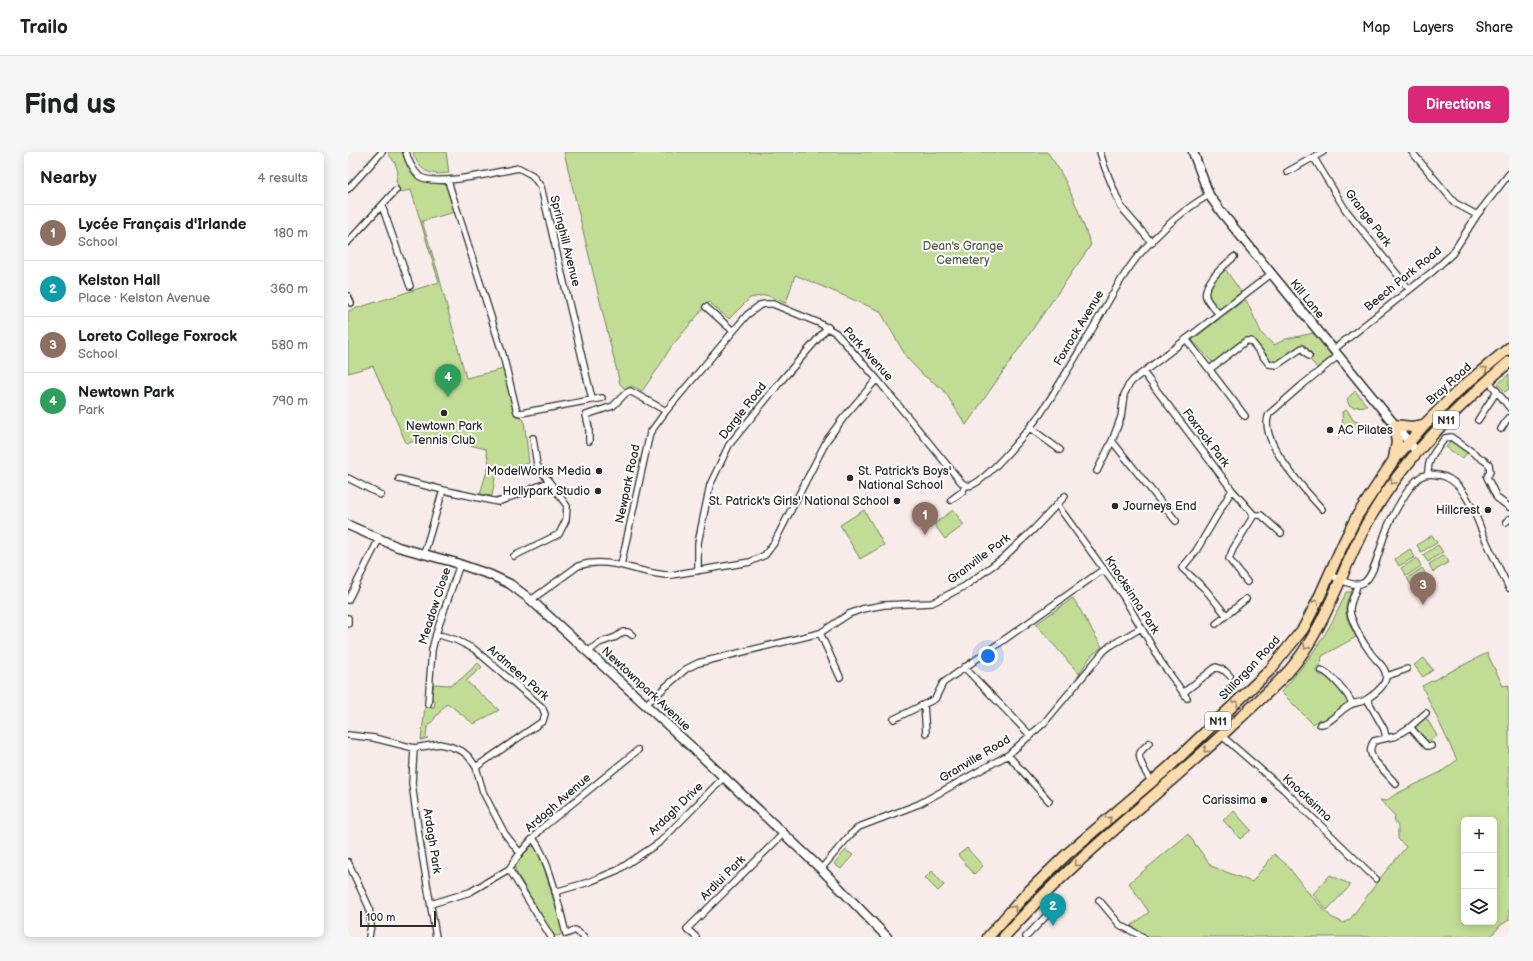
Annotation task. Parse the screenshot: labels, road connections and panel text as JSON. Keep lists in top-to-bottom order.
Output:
{
  "streets": {
    "highway": ["Bray Road", "N11", "Stillorgan Road"],
    "main road": ["Kill Lane", "Newtownpark Avenue"],
    "street": [
      "Grange Park",
      "Springhill Avenue",
      "Beech Park Road",
      "Foxrock Avenue",
      "Park Avenue",
      "Dargle Road",
      "Foxrock Park",
      "Newpark Road",
      "Granville Park",
      "Knocksinna Park",
      "Meadow Close",
      "Ardmeen Park",
      "Granville Road",
      "Knocksinna",
      "Ardagh Avenue",
      "Ardagh Drive",
      "Ardagh Park",
      "Ardlui Park"
    ]
  },
  "crossings": [
    ["Grange Park", "Beech Park Road"],
    ["Beech Park Road", "Kill Lane"],
    ["Kill Lane", "Foxrock Avenue"],
    ["Kill Lane", "Bray Road"],
    ["Kill Lane", "N11"],
    ["Kill Lane", "Stillorgan Road"],
    ["Foxrock Avenue", "Park Avenue"],
    ["Park Avenue", "Dargle Road"],
    ["Park Avenue", "Newpark Road"],
    ["Bray Road", "N11"],
    ["Bray Road", "Stillorgan Road"],
    ["N11", "Knocksinna"],
    ["Granville Park", "Knocksinna Park"],
    ["Granville Park", "Newtownpark Avenue"],
    ["Knocksinna Park", "Granville Road"],
    ["Meadow Close", "Ardmeen Park"],
    ["Meadow Close", "Newtownpark Avenue"],
    ["Newtownpark Avenue", "Granville Road"],
    ["Newtownpark Avenue", "Ardagh Drive"],
    ["Newtownpark Avenue", "Ardlui Park"],
    ["Ardagh Avenue", "Ardagh Park"]
  ],
  "parks": ["Dean's Grange Cemetery"],
  "places": [
    "Newtown Park Tennis Club",
    "AC Pilates",
    "ModelWorks Media",
    "St. Patrick's Boys' National School",
    "Hollypark Studio",
    "St. Patrick's Girls' National School",
    "Journeys End",
    "Hillcrest",
    "Carissima"
  ],
  "scale_bar": "100 m",
  "page": {
    "header": "Trailo",
    "nav": ["Map", "Layers", "Share"],
    "buttons": "Directions",
    "title": "Find us",
    "heading": ["Nearby", "4 results"],
    "list": [
      {
        "mark": "1",
        "name": "Lycée Français d'Irlande",
        "note": "School",
        "value": "180 m"
      },
      {
        "mark": "2",
        "name": "Kelston Hall",
        "note": "Place · Kelston Avenue",
        "value": "360 m"
      },
      {
        "mark": "3",
        "name": "Loreto College Foxrock",
        "note": "School",
        "value": "580 m"
      },
      {
        "mark": "4",
        "name": "Newtown Park",
        "note": "Park",
        "value": "790 m"
      }
    ],
    "pins": [
      "4",
      "1",
      "3",
      "2"
    ],
    "map_buttons": ["+", "−"],
    "scale": "100 m"
  }
}
